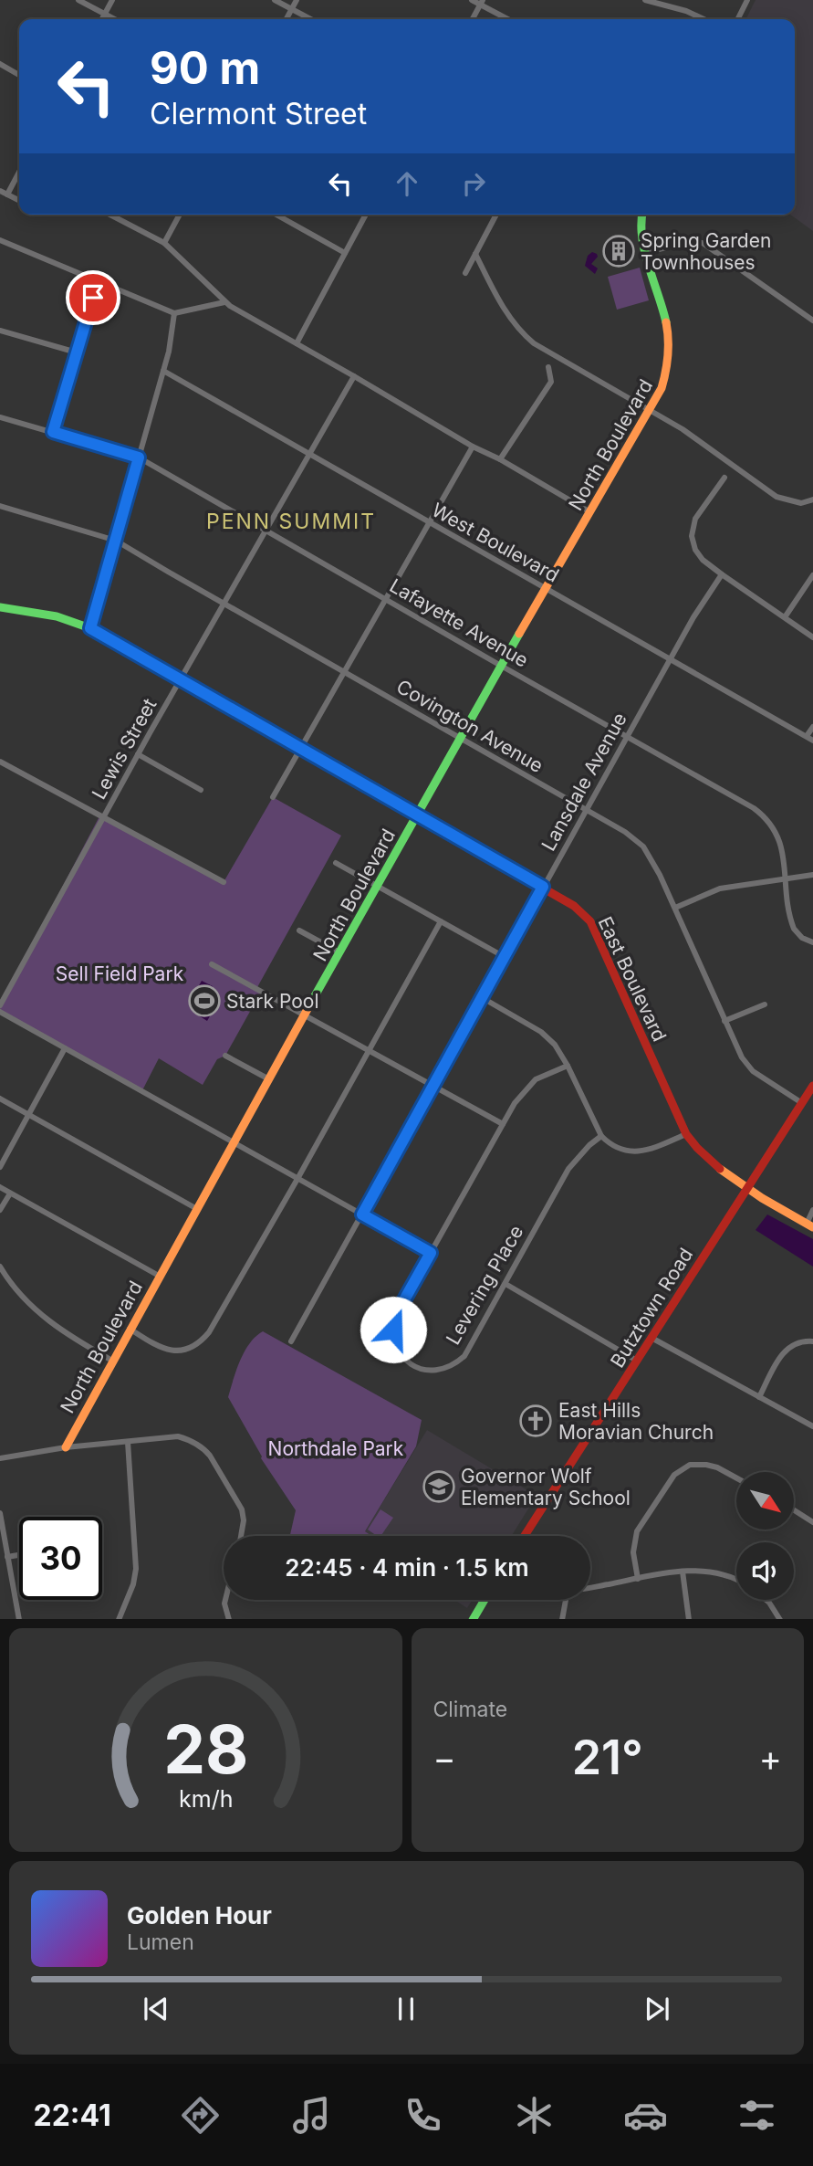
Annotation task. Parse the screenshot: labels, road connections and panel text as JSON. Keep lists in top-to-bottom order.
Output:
{
  "streets": {
    "street": [
      "North Boulevard",
      "West Boulevard",
      "Lafayette Avenue",
      "Covington Avenue",
      "Lewis Street",
      "Lansdale Avenue",
      "East Boulevard",
      "Levering Place",
      "Butztown Road"
    ]
  },
  "crossings": [
    ["North Boulevard", "West Boulevard"],
    ["North Boulevard", "Lafayette Avenue"],
    ["North Boulevard", "Covington Avenue"],
    ["North Boulevard", "East Boulevard"],
    ["West Boulevard", "Lewis Street"],
    ["West Boulevard", "Lansdale Avenue"],
    ["Lafayette Avenue", "Lewis Street"],
    ["Lafayette Avenue", "Lansdale Avenue"],
    ["Covington Avenue", "Lewis Street"],
    ["Covington Avenue", "Lansdale Avenue"],
    ["Covington Avenue", "Butztown Road"],
    ["Lewis Street", "East Boulevard"],
    ["Lansdale Avenue", "East Boulevard"],
    ["East Boulevard", "Butztown Road"]
  ],
  "districts": ["PENN SUMMIT"],
  "parks": ["Sell Field Park", "Northdale Park"],
  "places": {
    "building": ["Spring Garden Townhouses"],
    "sports": ["Stark Pool"],
    "church": ["East Hills Moravian Church"],
    "school or university": ["Governor Wolf Elementary School"]
  },
  "north": "bottom right",
  "page": {
    "turn": ["90 m", "Clermont Street"],
    "limit": "30",
    "trip": "22:45 · 4 min · 1.5 km",
    "tile": "Climate",
    "heat": ["−", "21°", "+"],
    "song": ["Golden Hour", "Lumen"],
    "tabs": "22:41",
    "gauge": ["28", "km/h"]
  }
}
